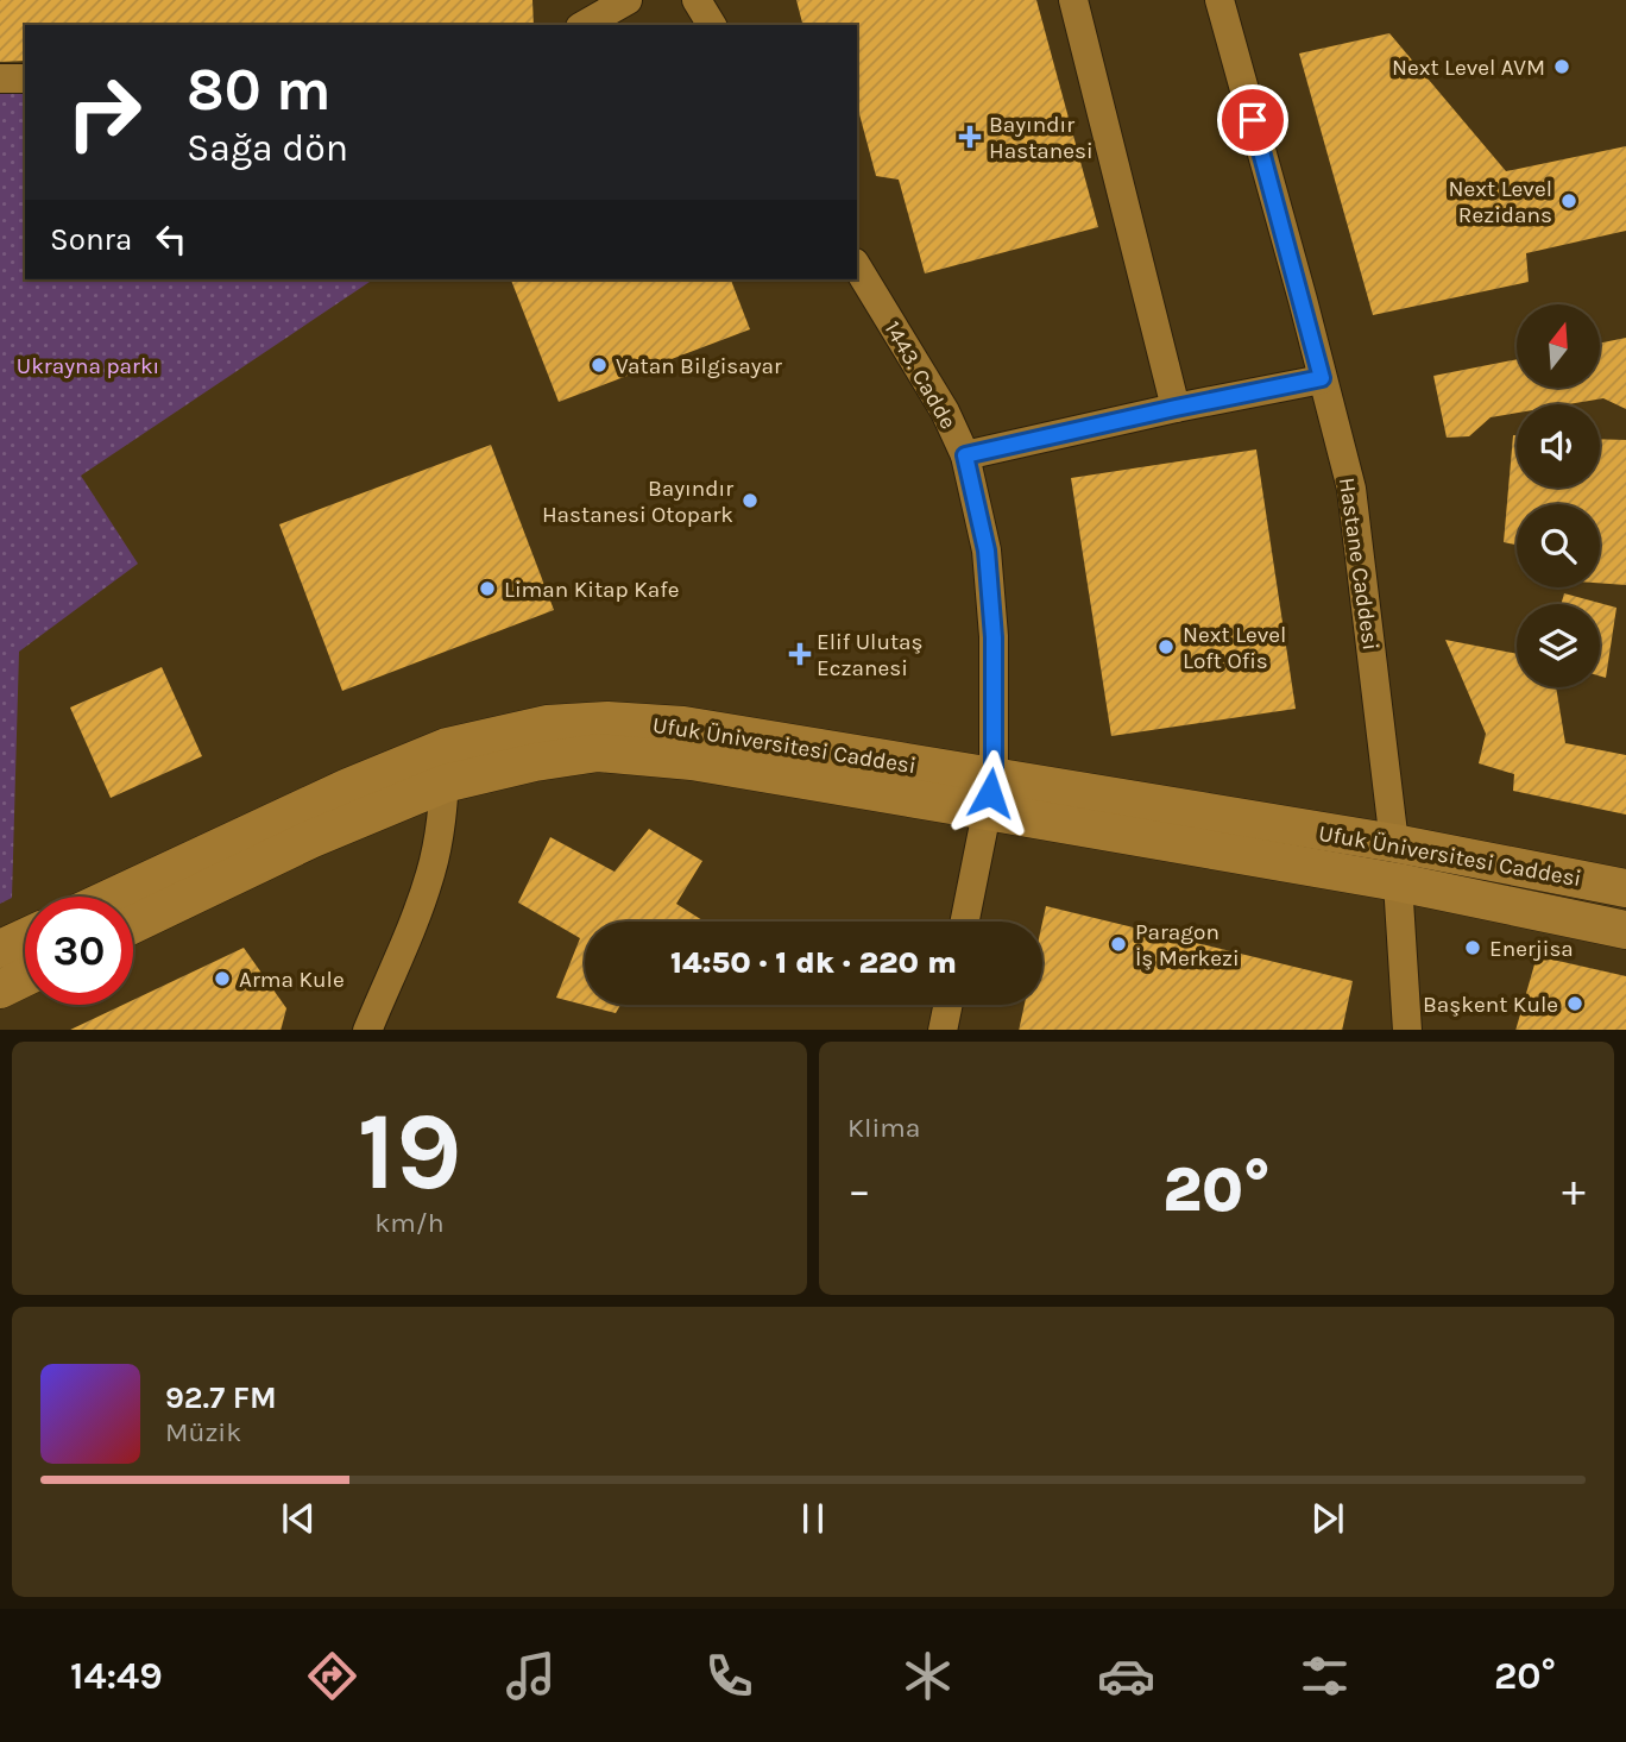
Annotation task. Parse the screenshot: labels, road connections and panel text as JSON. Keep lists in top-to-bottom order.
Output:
{
  "streets": {
    "main road": ["Ufuk Üniversitesi Caddesi"],
    "street": ["1443. Cadde", "Hastane Caddesi"]
  },
  "crossings": [
    ["1443. Cadde", "Ufuk Üniversitesi Caddesi"],
    ["Hastane Caddesi", "Ufuk Üniversitesi Caddesi"]
  ],
  "parks": ["Ukrayna parkı"],
  "places": {
    "other": [
      "Next Level AVM",
      "Next Level Rezidans",
      "Vatan Bilgisayar",
      "Bayındır Hastanesi Otopark",
      "Liman Kitap Kafe",
      "Next Level Loft Ofis",
      "Paragon İş Merkezi",
      "Enerjisa",
      "Arma Kule",
      "Başkent Kule"
    ],
    "health": ["Bayındır Hastanesi", "Elif Ulutaş Eczanesi"]
  },
  "north": "top",
  "page": {
    "turn": ["80 m", "Sağa dön"],
    "then": "Sonra",
    "limit": "30",
    "trip": "14:50 · 1 dk · 220 m",
    "tile": [
      ["19", "km/h"],
      "Klima"
    ],
    "heat": ["−", "20°", "+"],
    "song": ["92.7 FM", "Müzik"],
    "tabs": ["14:49", "20°"]
  }
}
